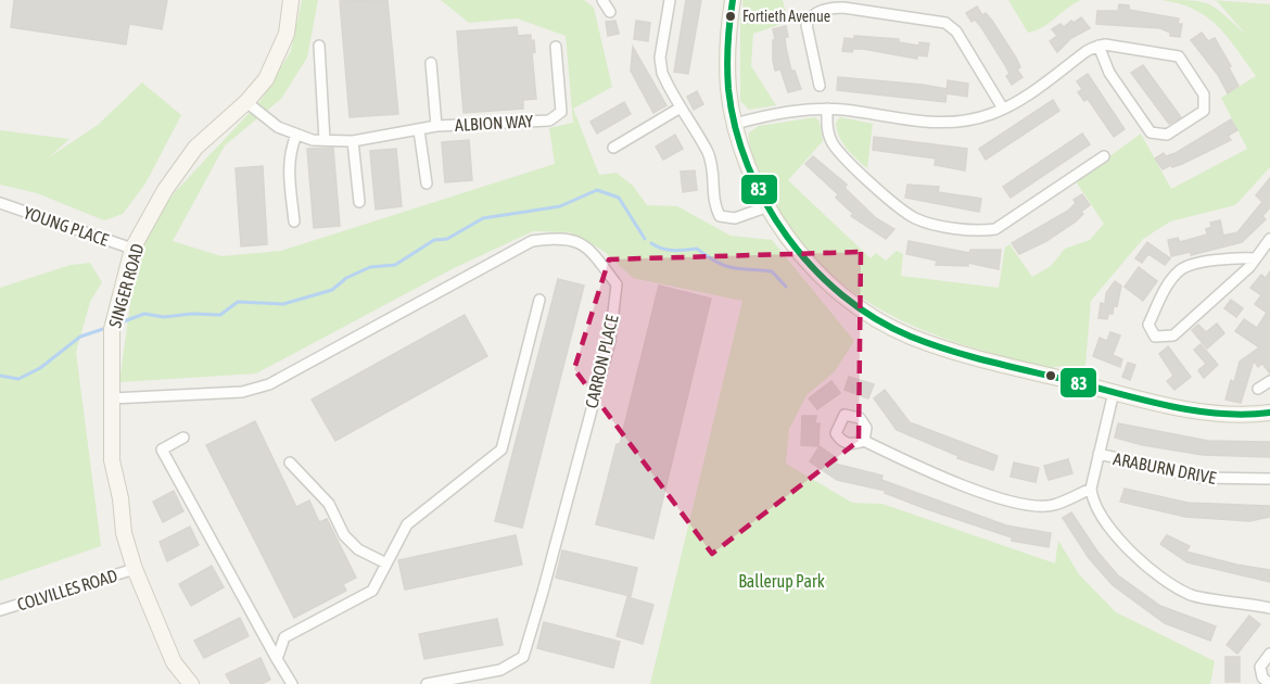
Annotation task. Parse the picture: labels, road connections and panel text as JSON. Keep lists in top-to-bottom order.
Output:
{
  "streets": {
    "street": [
      "ALBION WAY",
      "YOUNG PLACE",
      "SINGER ROAD",
      "CARRON PLACE",
      "ARABURN DRIVE",
      "COLVILLES ROAD"
    ]
  },
  "crossings": [
    ["ALBION WAY", "SINGER ROAD"],
    ["YOUNG PLACE", "SINGER ROAD"],
    ["SINGER ROAD", "CARRON PLACE"],
    ["SINGER ROAD", "COLVILLES ROAD"]
  ],
  "parks": ["Ballerup Park"],
  "places": ["Fortieth Avenue"],
  "lines": ["transit line 83"]
}
